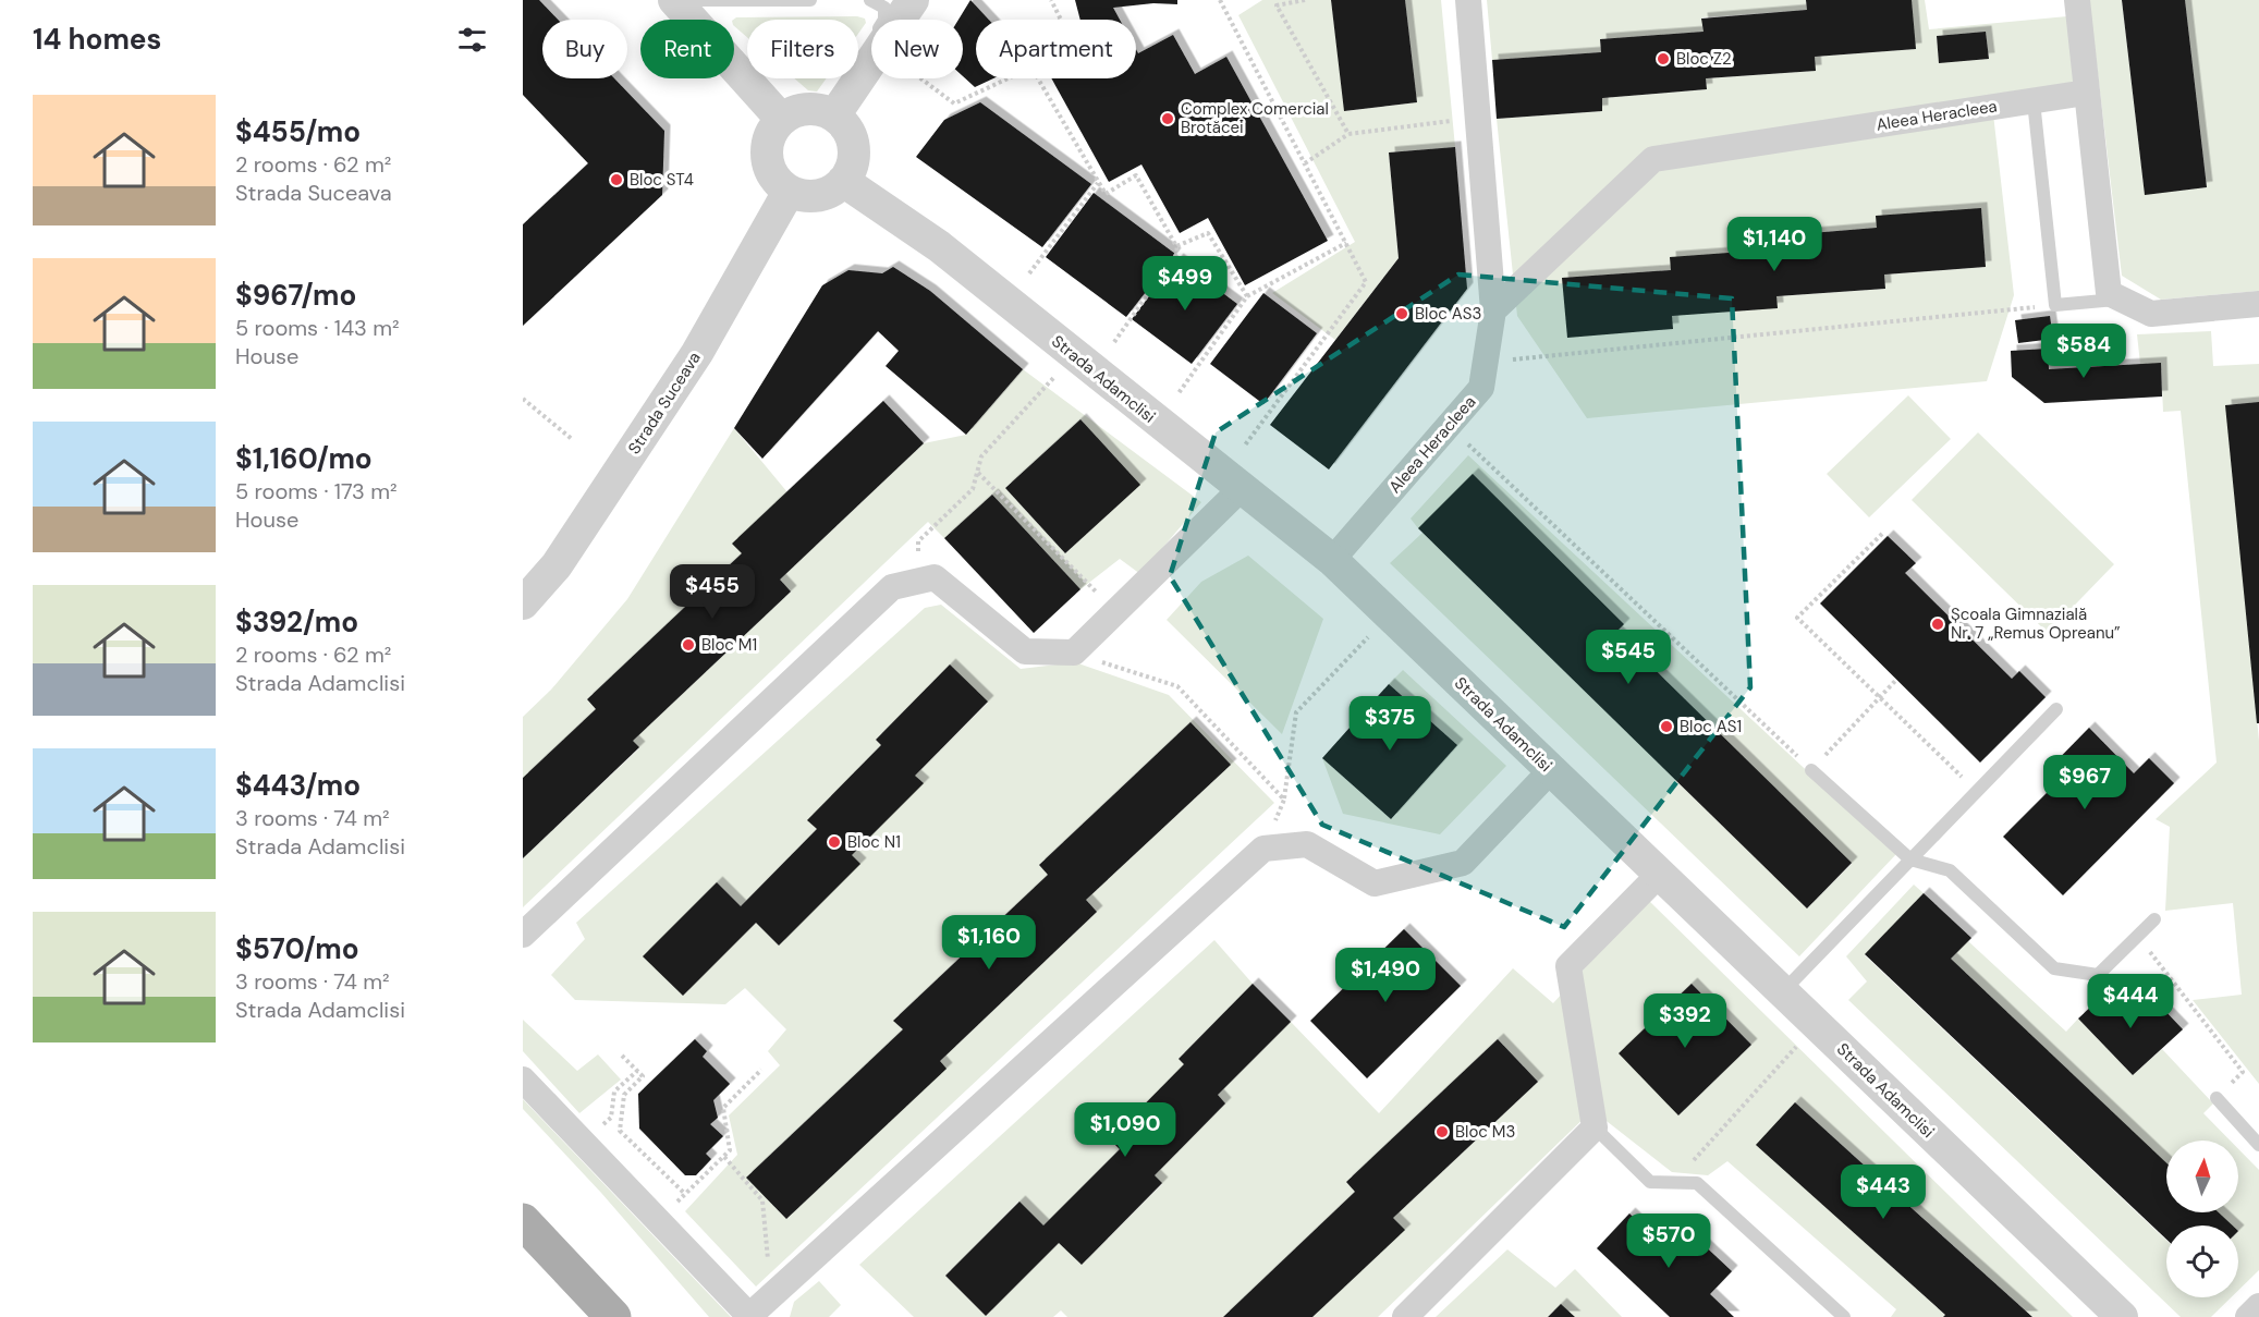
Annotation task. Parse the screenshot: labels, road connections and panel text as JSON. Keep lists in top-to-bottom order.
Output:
{
  "streets": {
    "street": ["Aleea Heracleea", "Strada Adamclisi", "Strada Suceava"]
  },
  "crossings": [
    ["Aleea Heracleea", "Strada Adamclisi"],
    ["Strada Adamclisi", "Strada Suceava"]
  ],
  "places": [
    "Bloc Z2",
    "Complex Comercial Brotăcei",
    "Bloc ST4",
    "Bloc AS3",
    "Școala Gimnazială Nr. 7 „Remus Opreanu”",
    "Bloc M1",
    "Bloc AS1",
    "Bloc N1",
    "Bloc M3"
  ],
  "north": "top",
  "page": {
    "heading": "14 homes",
    "chip": [
      "Buy",
      "Rent",
      "Filters",
      "New",
      "Apartment"
    ],
    "list": [
      {
        "name": "$455/mo",
        "note": "2 rooms · 62 m² · Strada Suceava"
      },
      {
        "name": "$967/mo",
        "note": "5 rooms · 143 m² · House"
      },
      {
        "name": "$1,160/mo",
        "note": "5 rooms · 173 m² · House"
      },
      {
        "name": "$392/mo",
        "note": "2 rooms · 62 m² · Strada Adamclisi"
      },
      {
        "name": "$443/mo",
        "note": "3 rooms · 74 m² · Strada Adamclisi"
      },
      {
        "name": "$570/mo",
        "note": "3 rooms · 74 m² · Strada Adamclisi"
      }
    ],
    "price": [
      "$1,140",
      "$499",
      "$584",
      "$455",
      "$545",
      "$375",
      "$967",
      "$1,160",
      "$1,490",
      "$444",
      "$392",
      "$1,090",
      "$443",
      "$570"
    ]
  }
}
